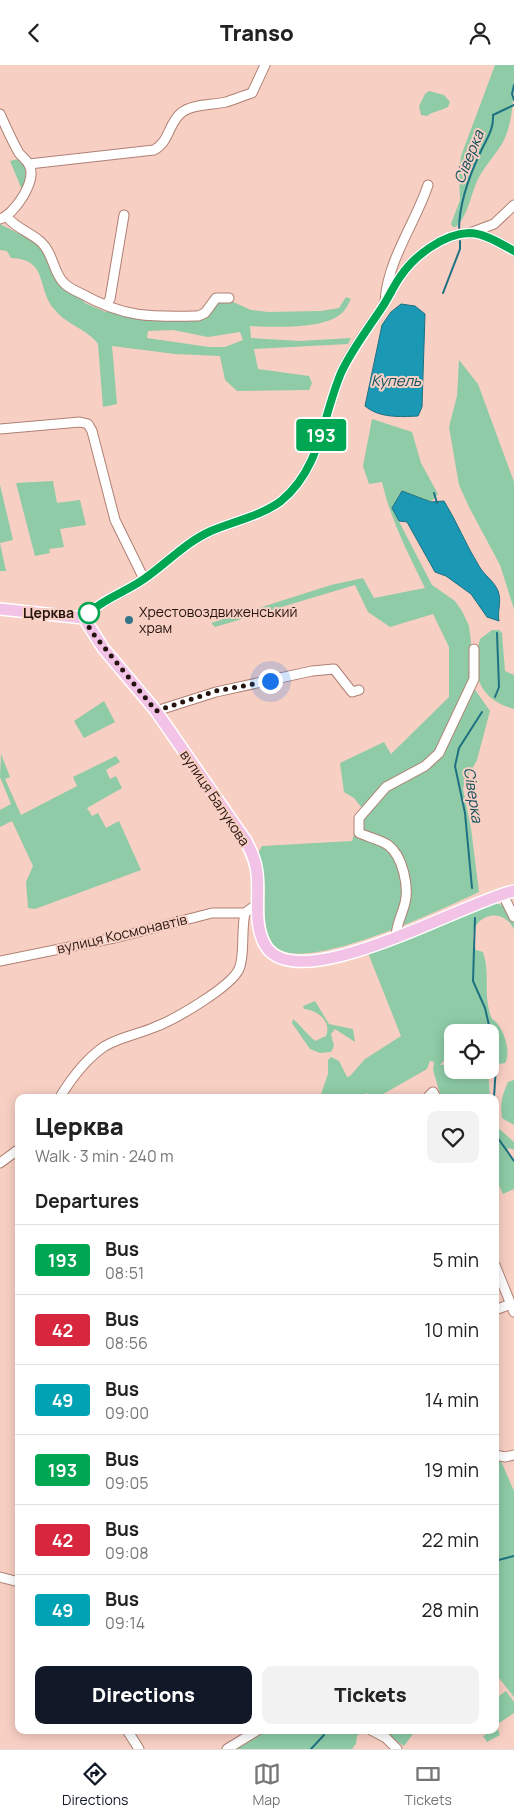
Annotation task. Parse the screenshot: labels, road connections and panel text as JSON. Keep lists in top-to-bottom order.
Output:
{
  "streets": {
    "main road": ["вулиця Балукова"],
    "street": ["вулиця Космонавтів"]
  },
  "water": ["Сіверка", "Купель"],
  "places": ["Церква", "Хрестовоздвиженський храм"],
  "lines": ["bus line 193"],
  "page": {
    "header": "Transo",
    "on_map": "193",
    "heading": [
      ["Церква", "Walk · 3 min · 240 m"],
      "Departures"
    ],
    "list": [
      {
        "mark": "193",
        "name": "Bus",
        "note": "08:51",
        "value": "5 min"
      },
      {
        "mark": "42",
        "name": "Bus",
        "note": "08:56",
        "value": "10 min"
      },
      {
        "mark": "49",
        "name": "Bus",
        "note": "09:00",
        "value": "14 min"
      },
      {
        "mark": "193",
        "name": "Bus",
        "note": "09:05",
        "value": "19 min"
      },
      {
        "mark": "42",
        "name": "Bus",
        "note": "09:08",
        "value": "22 min"
      },
      {
        "mark": "49",
        "name": "Bus",
        "note": "09:14",
        "value": "28 min"
      }
    ],
    "buttons": ["Directions", "Tickets"],
    "tabs": ["Directions", "Map", "Tickets"]
  }
}
